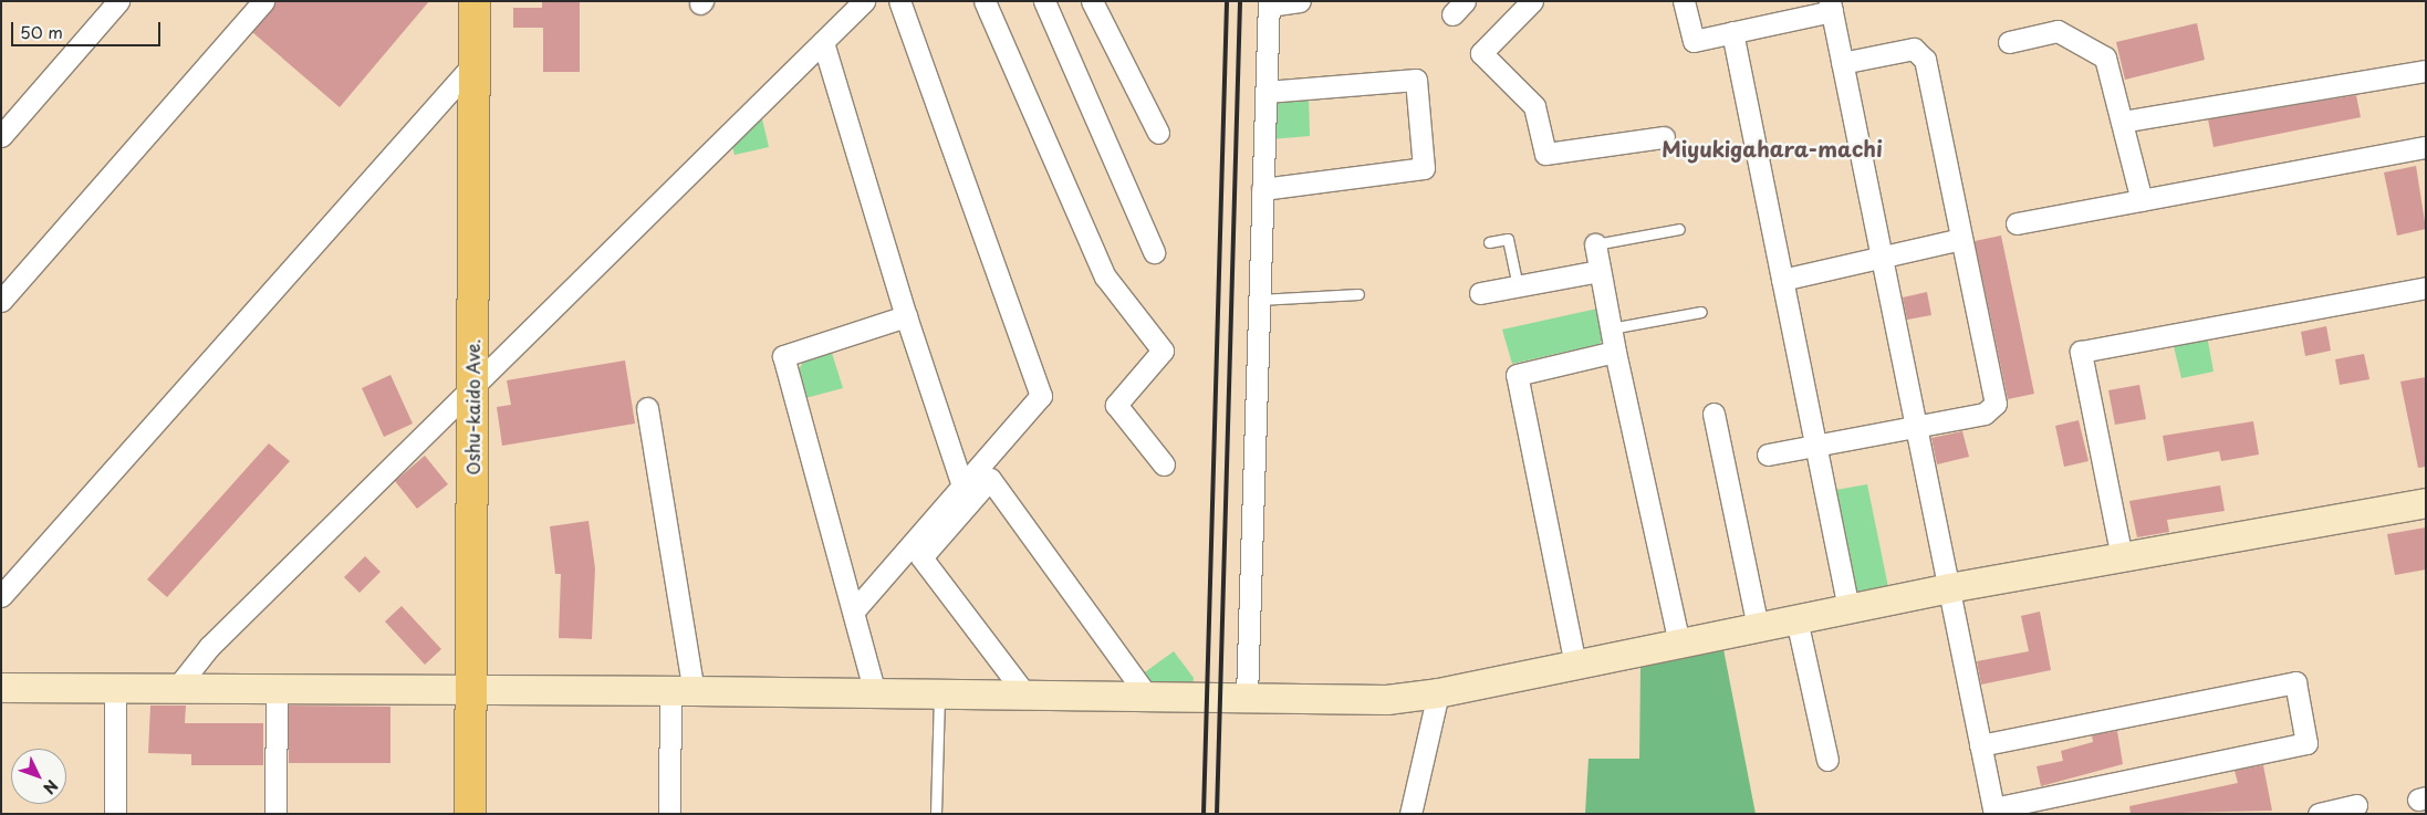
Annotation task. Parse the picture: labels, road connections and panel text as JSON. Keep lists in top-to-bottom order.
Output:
{
  "streets": {
    "highway": ["Oshu-kaido Ave."]
  },
  "districts": ["Miyukigahara-machi"],
  "scale_bar": "50 m",
  "north": "bottom right"
}
